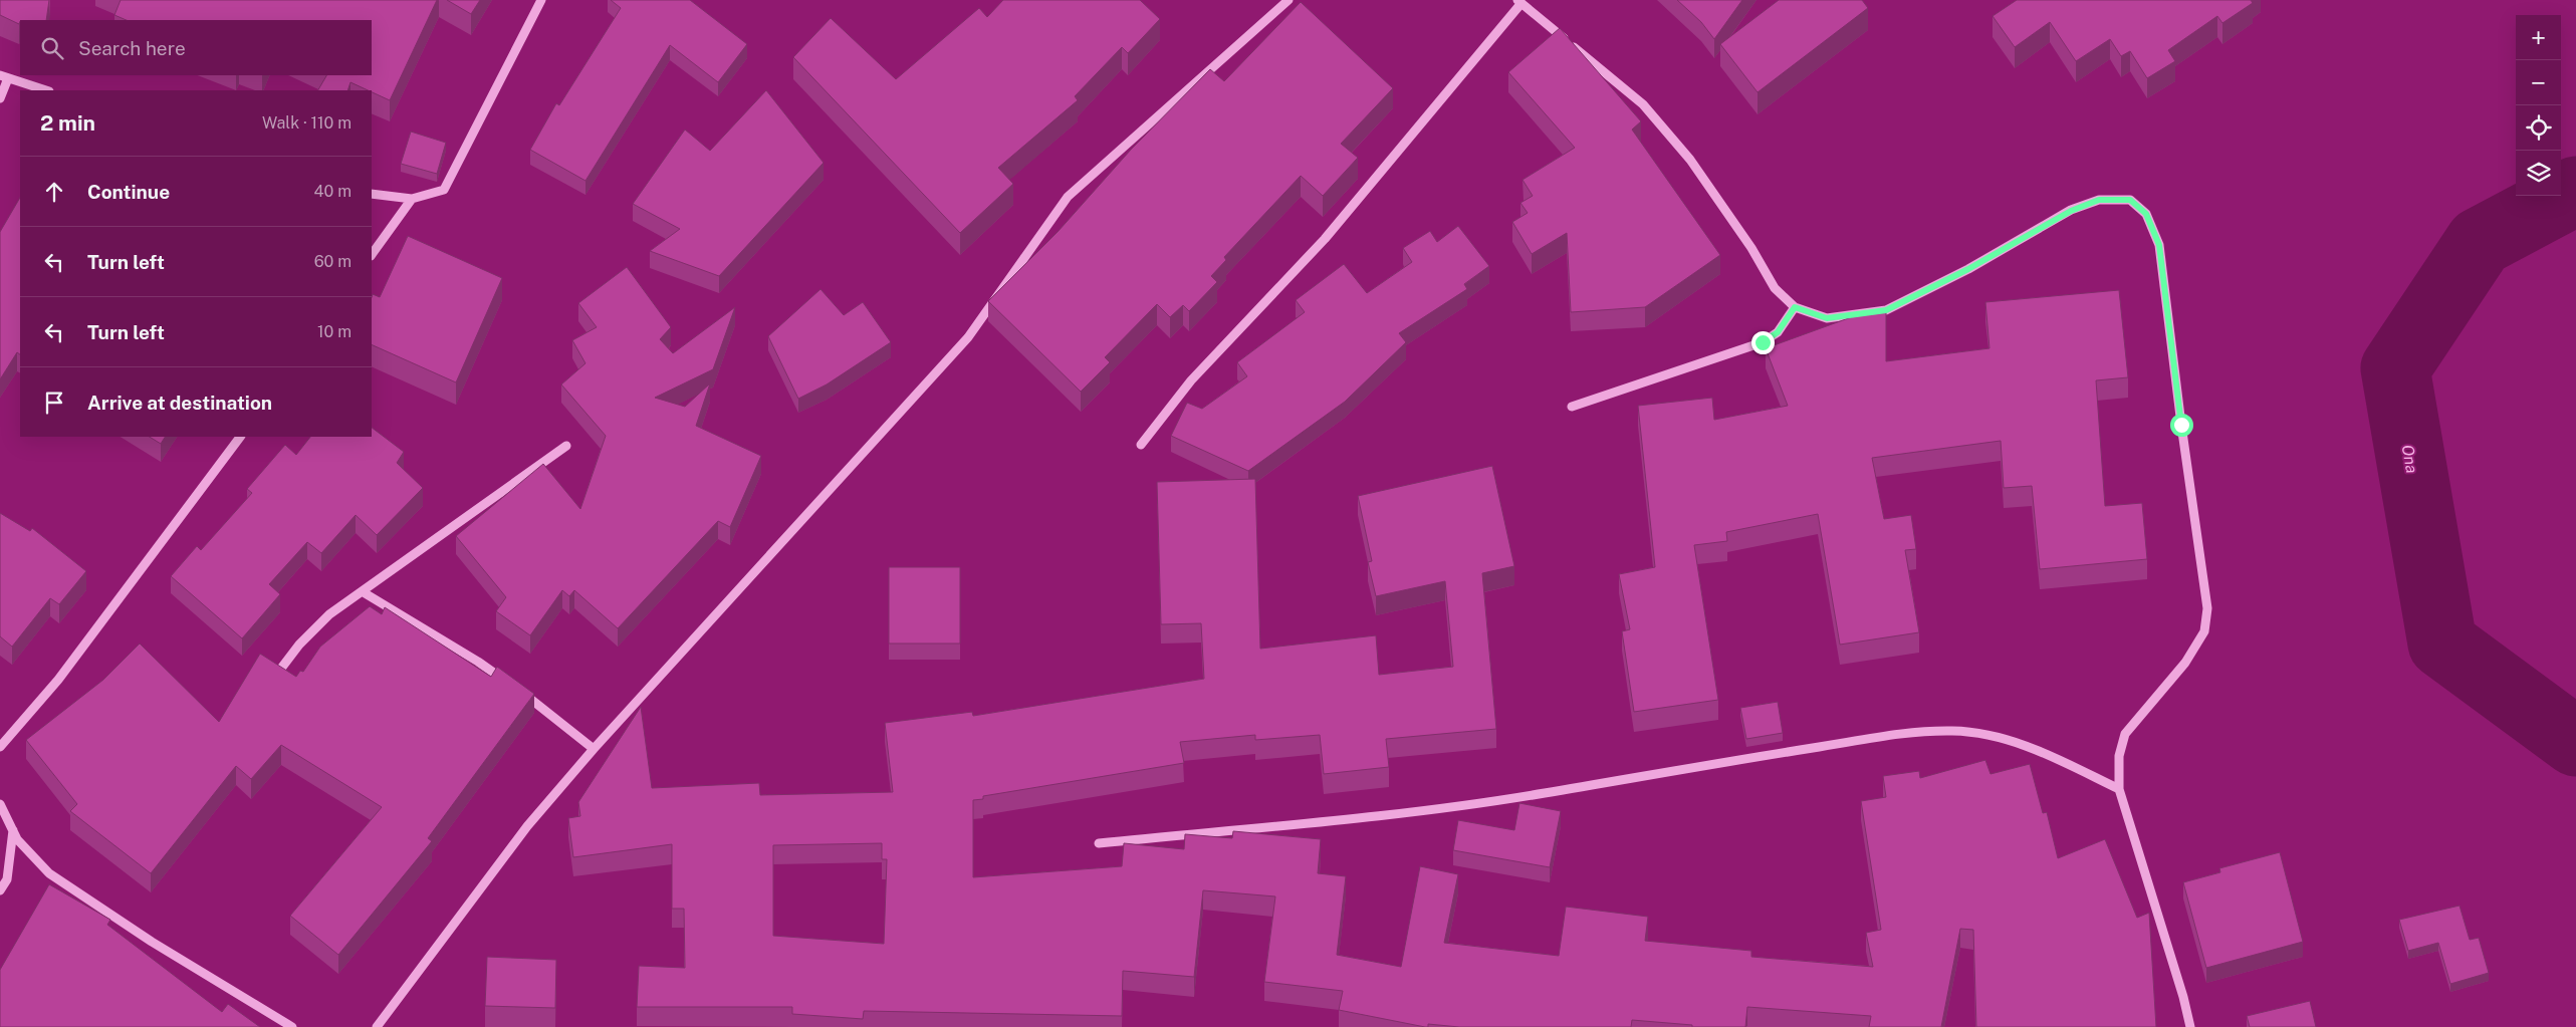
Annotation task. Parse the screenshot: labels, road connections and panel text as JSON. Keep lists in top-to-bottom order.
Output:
{
  "water": ["Ona"],
  "page": {
    "map_buttons": ["+", "−"],
    "search": "Search here",
    "heading": ["2 min", "Walk · 110 m"],
    "list": [
      ["Continue", "40 m"],
      ["Turn left", "60 m"],
      ["Turn left", "10 m"],
      "Arrive at destination"
    ]
  }
}
